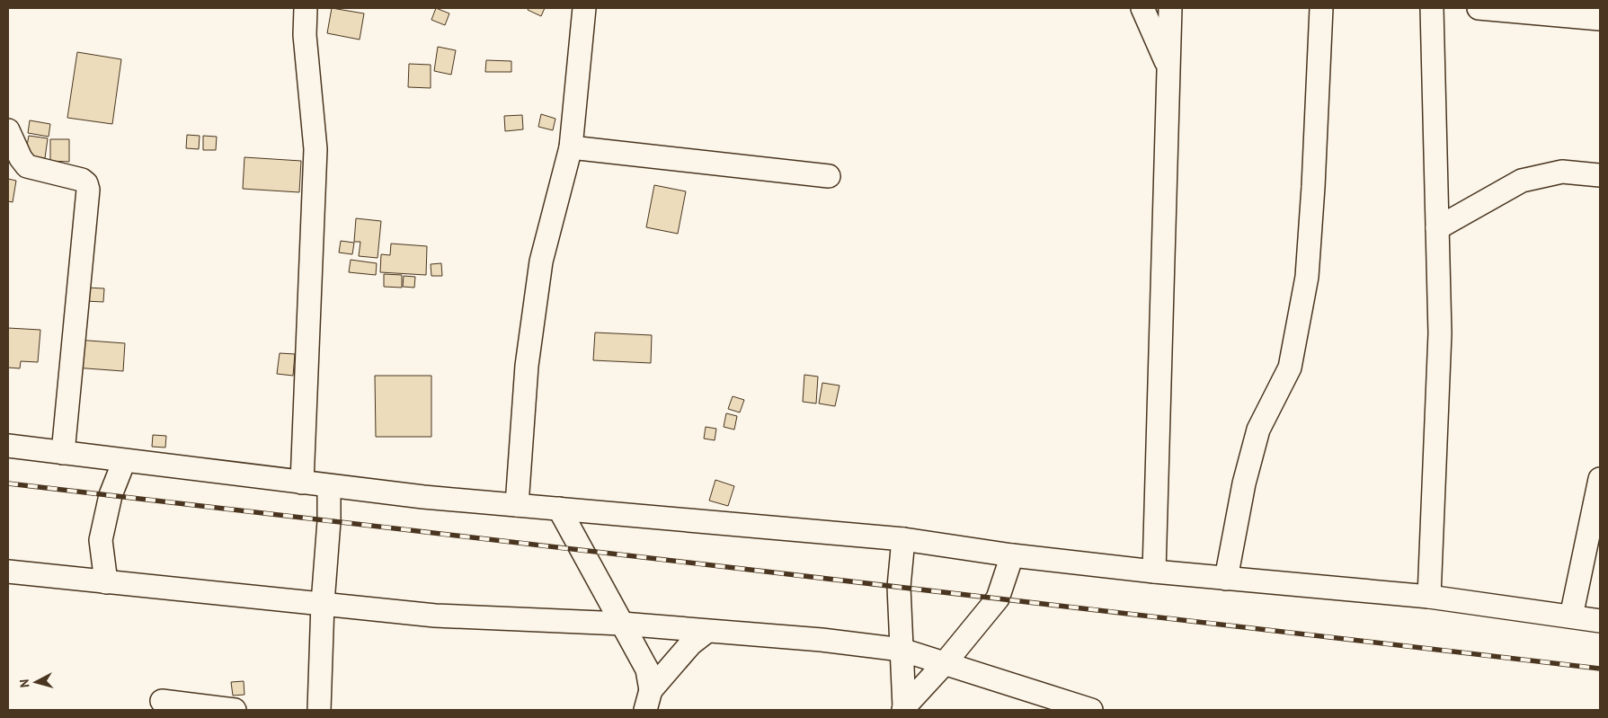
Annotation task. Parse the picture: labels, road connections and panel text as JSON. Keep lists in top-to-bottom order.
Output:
{
  "north": "left"
}
